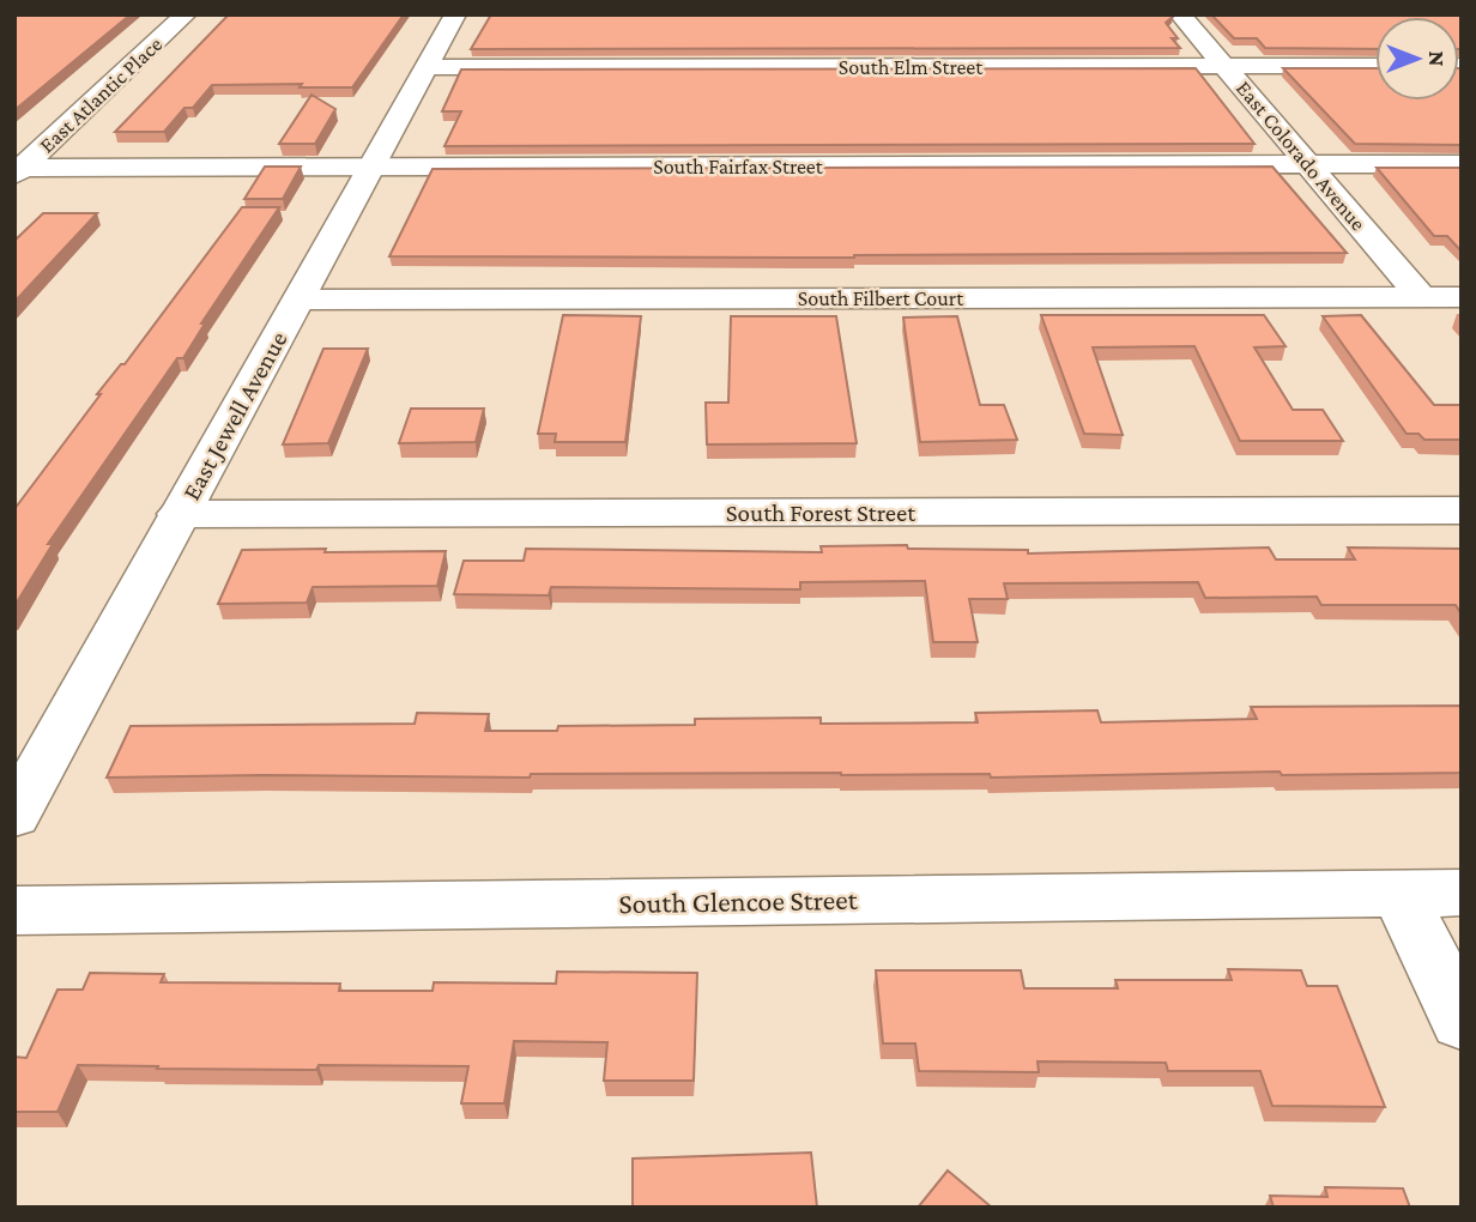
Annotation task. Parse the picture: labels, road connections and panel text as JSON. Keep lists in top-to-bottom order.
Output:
{
  "streets": {
    "street": [
      "South Elm Street",
      "East Atlantic Place",
      "East Colorado Avenue",
      "South Fairfax Street",
      "South Filbert Court",
      "East Jewell Avenue",
      "South Forest Street",
      "South Glencoe Street"
    ]
  },
  "crossings": [
    ["South Elm Street", "East Colorado Avenue"],
    ["South Elm Street", "East Jewell Avenue"],
    ["East Atlantic Place", "South Fairfax Street"],
    ["East Colorado Avenue", "South Fairfax Street"],
    ["East Colorado Avenue", "South Filbert Court"],
    ["South Fairfax Street", "East Jewell Avenue"],
    ["South Filbert Court", "East Jewell Avenue"],
    ["East Jewell Avenue", "South Forest Street"]
  ],
  "north": "right"
}
